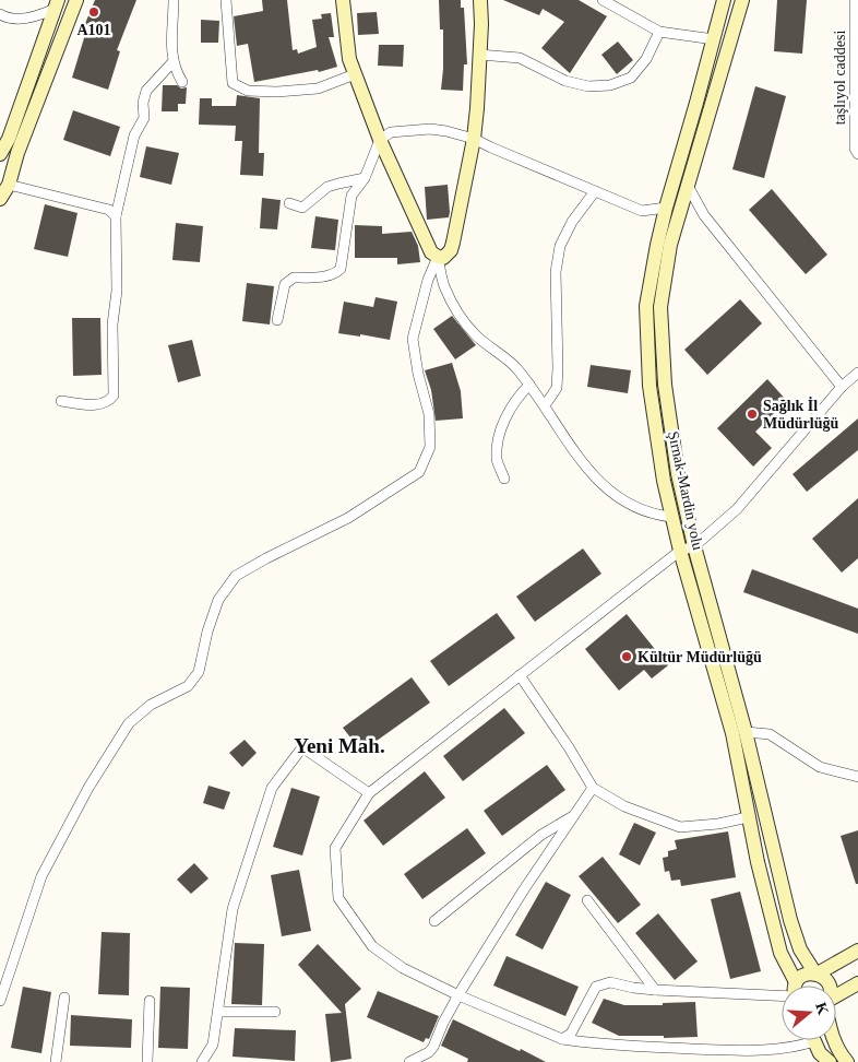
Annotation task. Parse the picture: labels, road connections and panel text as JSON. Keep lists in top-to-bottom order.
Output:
{
  "streets": {
    "street": ["taşlıyol caddesi", "Şırnak-Mardin yolu"]
  },
  "districts": ["Yeni Mah."],
  "places": ["A101", "Sağlık İl Müdürlüğü", "Kültür Müdürlüğü"],
  "north": "right"
}
